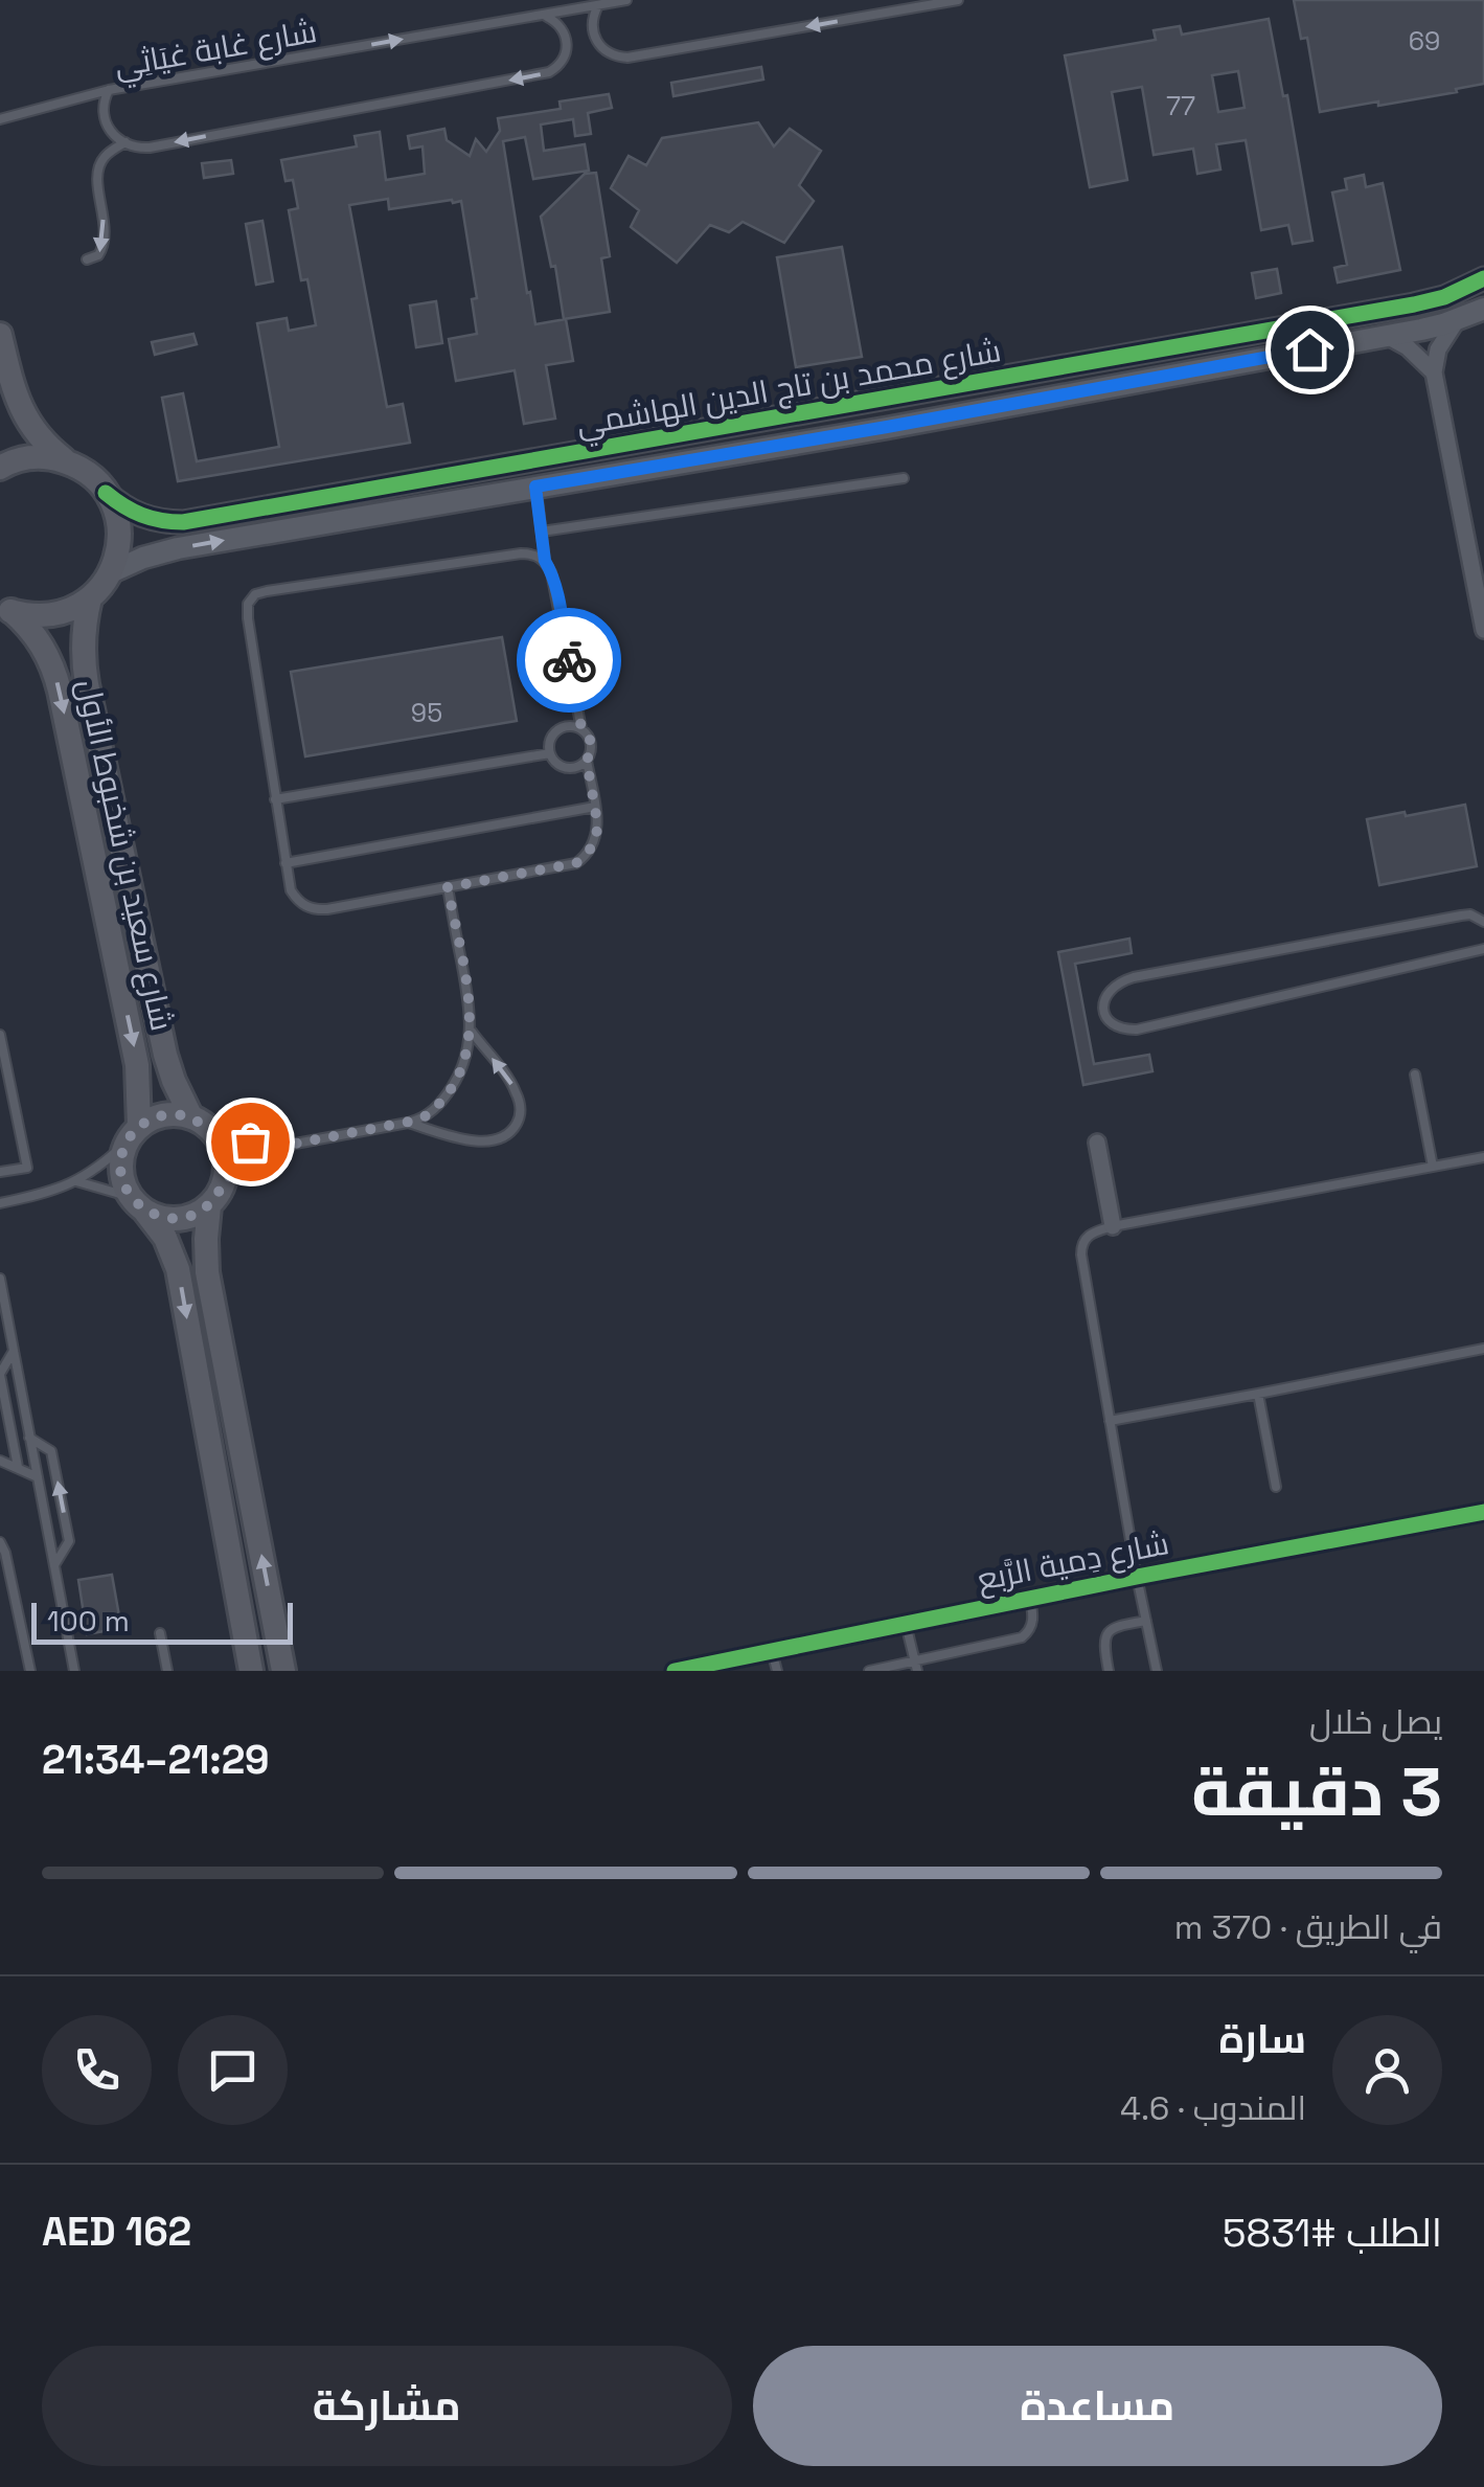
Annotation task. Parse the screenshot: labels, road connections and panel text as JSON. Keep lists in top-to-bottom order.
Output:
{
  "streets": {
    "main road": ["شارع سعيد بن شخبوط الأول"],
    "street": ["شارع محمد بن تاج الدين الهاشمي", "شارع دِمية الرَّبع"],
    "lane": ["شارع غابة غيَاثِي"]
  },
  "one_way": ["شارع غابة غيَاثِي"],
  "house_numbers": ["69", "77", "95"],
  "scale_bar": "100 m",
  "page": {
    "scale": "100 m",
    "heading": ["3 دقيقة", "يصل خلال", "21:29–21:34"],
    "panel": [
      "سارة",
      "المندوب · 4.6",
      "الطلب #5831",
      "AED 162"
    ],
    "bar": "في الطريق · 370 m",
    "buttons": ["مساعدة", "مشاركة"]
  }
}
